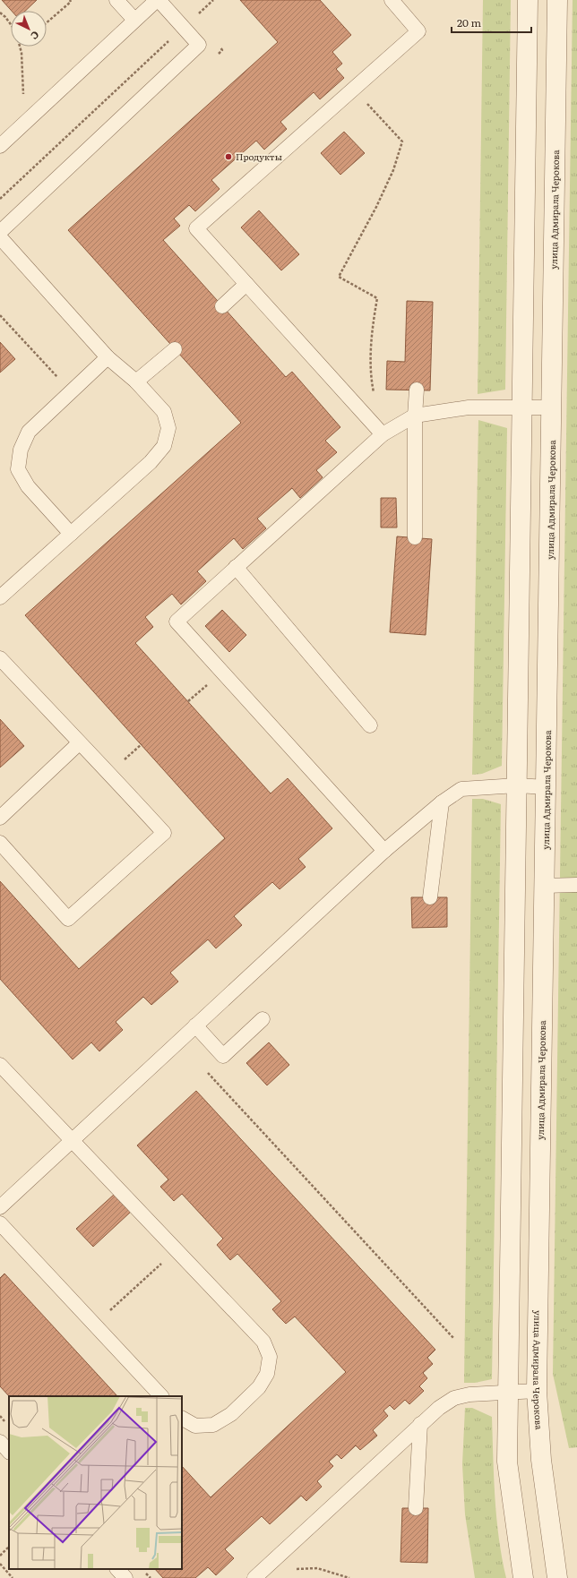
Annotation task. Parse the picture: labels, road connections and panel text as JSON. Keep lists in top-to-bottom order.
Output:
{
  "streets": {
    "street": ["улица Адмирала Черокова"]
  },
  "places": ["Продукты"],
  "scale_bar": "20 m",
  "north": "bottom right"
}
